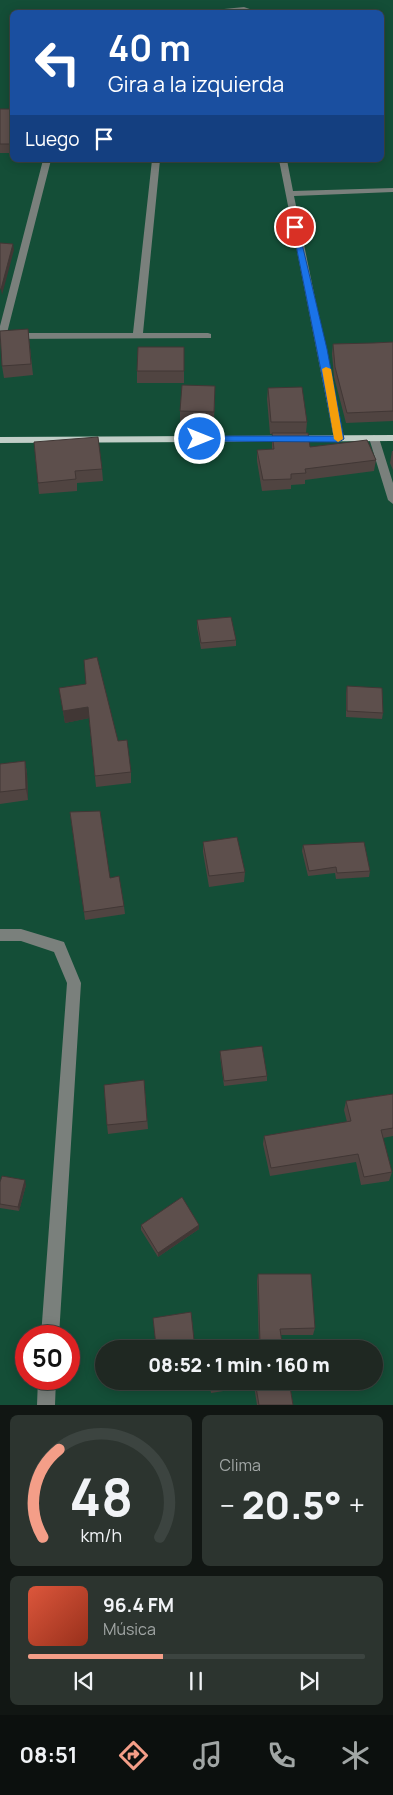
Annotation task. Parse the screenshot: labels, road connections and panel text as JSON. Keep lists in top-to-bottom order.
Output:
{
  "page": {
    "turn": ["40 m", "Gira a la izquierda"],
    "then": "Luego",
    "limit": "50",
    "trip": "08:52 · 1 min · 160 m",
    "tile": "Clima",
    "heat": ["−", "20.5°", "+"],
    "song": ["96.4 FM", "Música"],
    "tabs": "08:51",
    "gauge": ["48", "km/h"]
  }
}
